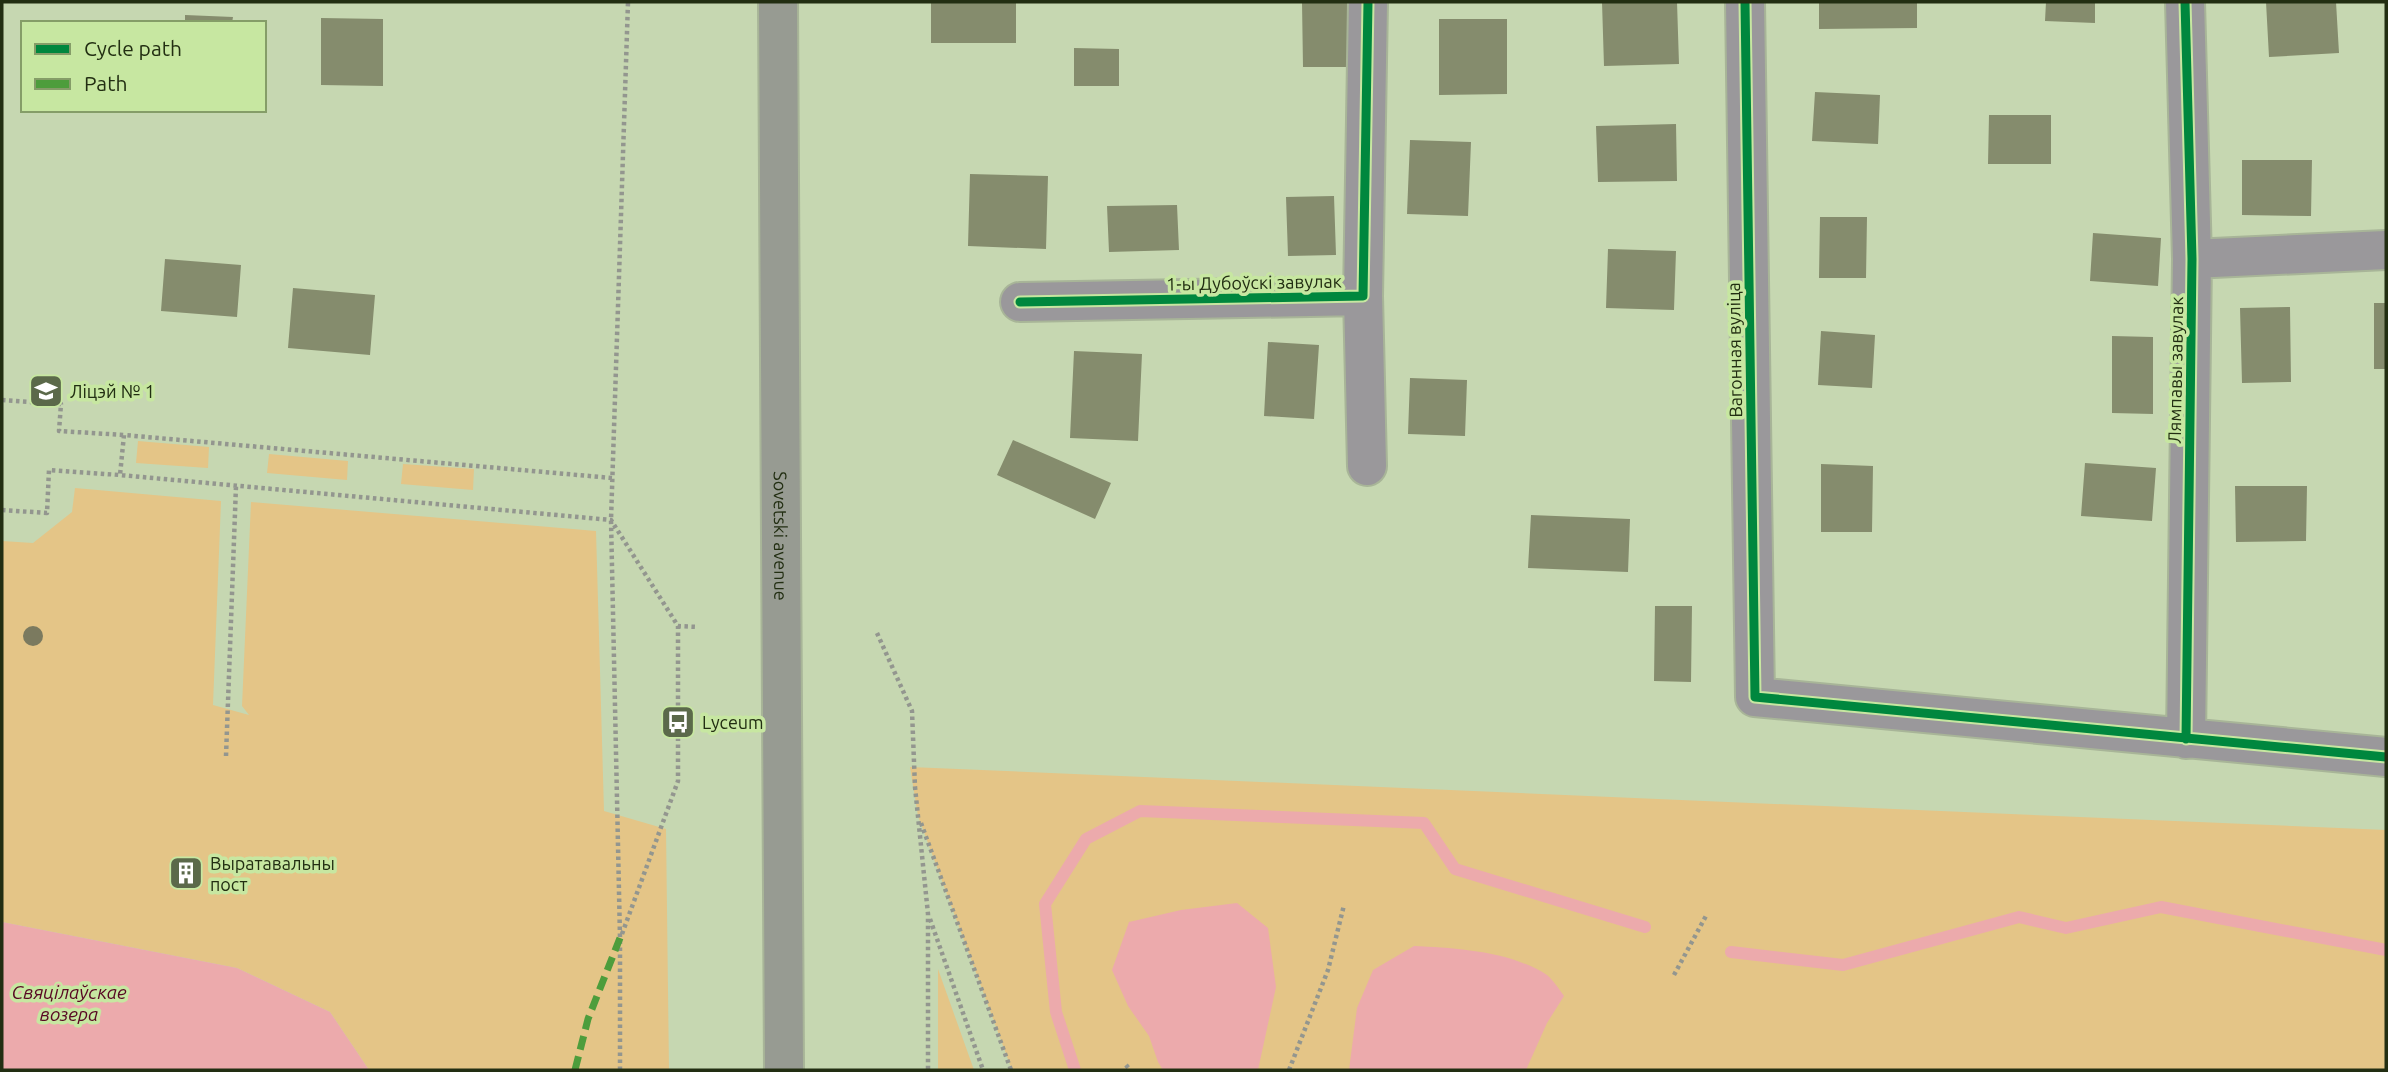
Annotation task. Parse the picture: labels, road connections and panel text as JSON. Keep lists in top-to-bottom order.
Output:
{
  "streets": {
    "main road": ["Sovetski avenue"],
    "street": ["1-ы Дубоўскі завулак", "Вагонная вуліца", "Лямпавы завулак"]
  },
  "crossings": [
    ["Вагонная вуліца", "Лямпавы завулак"]
  ],
  "water": ["Свяцілаўскае возера"],
  "places": {
    "school or university": ["Ліцэй № 1"],
    "bus stop": ["Lyceum"],
    "building": ["Выратавальны пост"]
  },
  "legend": ["Cycle path", "Path"]
}
